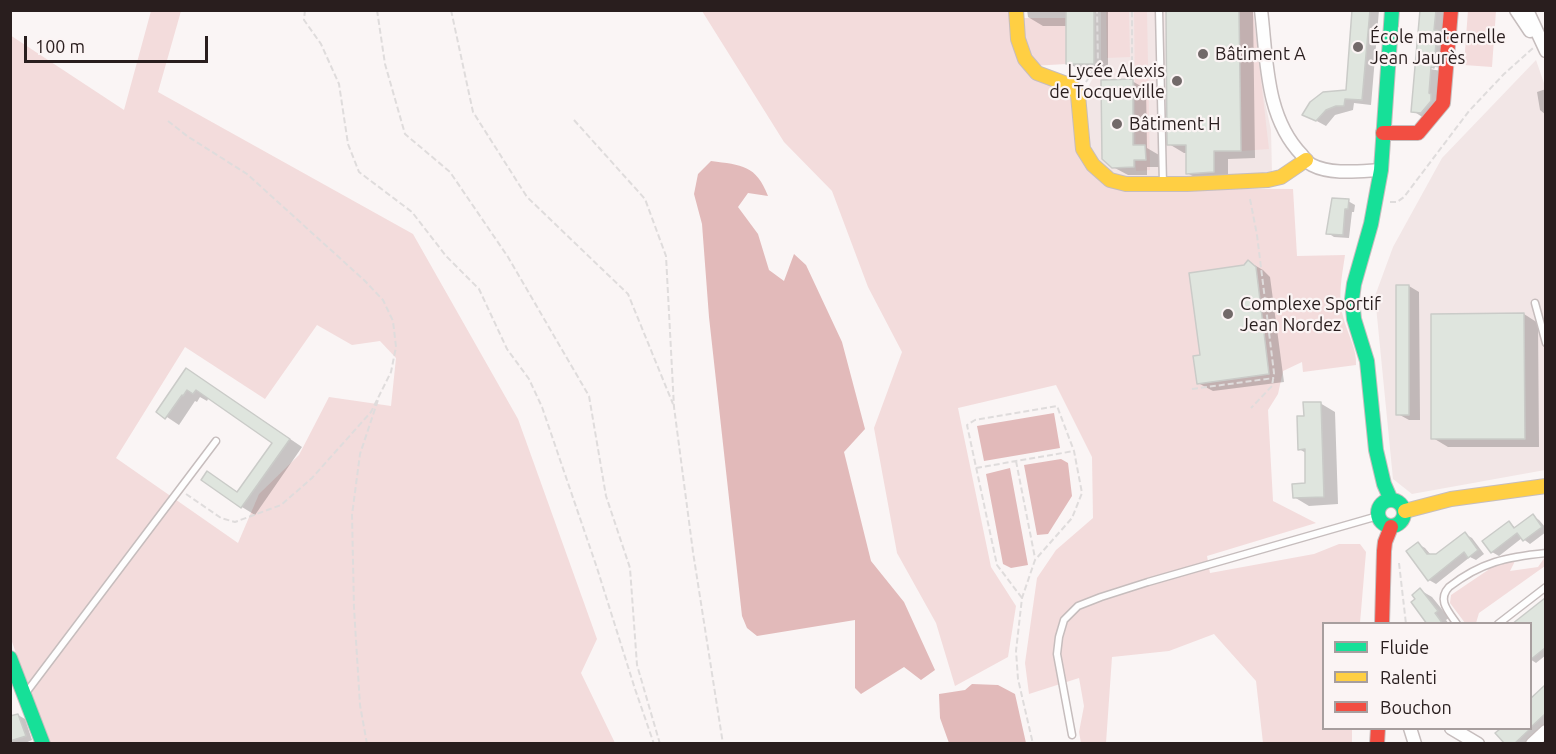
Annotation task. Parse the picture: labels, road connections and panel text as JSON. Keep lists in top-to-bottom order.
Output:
{
  "places": [
    "École maternelle Jean Jaurès",
    "Bâtiment A",
    "Lycée Alexis de Tocqueville",
    "Bâtiment H",
    "Complexe Sportif Jean Nordez"
  ],
  "legend": ["Fluide", "Ralenti", "Bouchon"],
  "scale_bar": "100 m"
}
